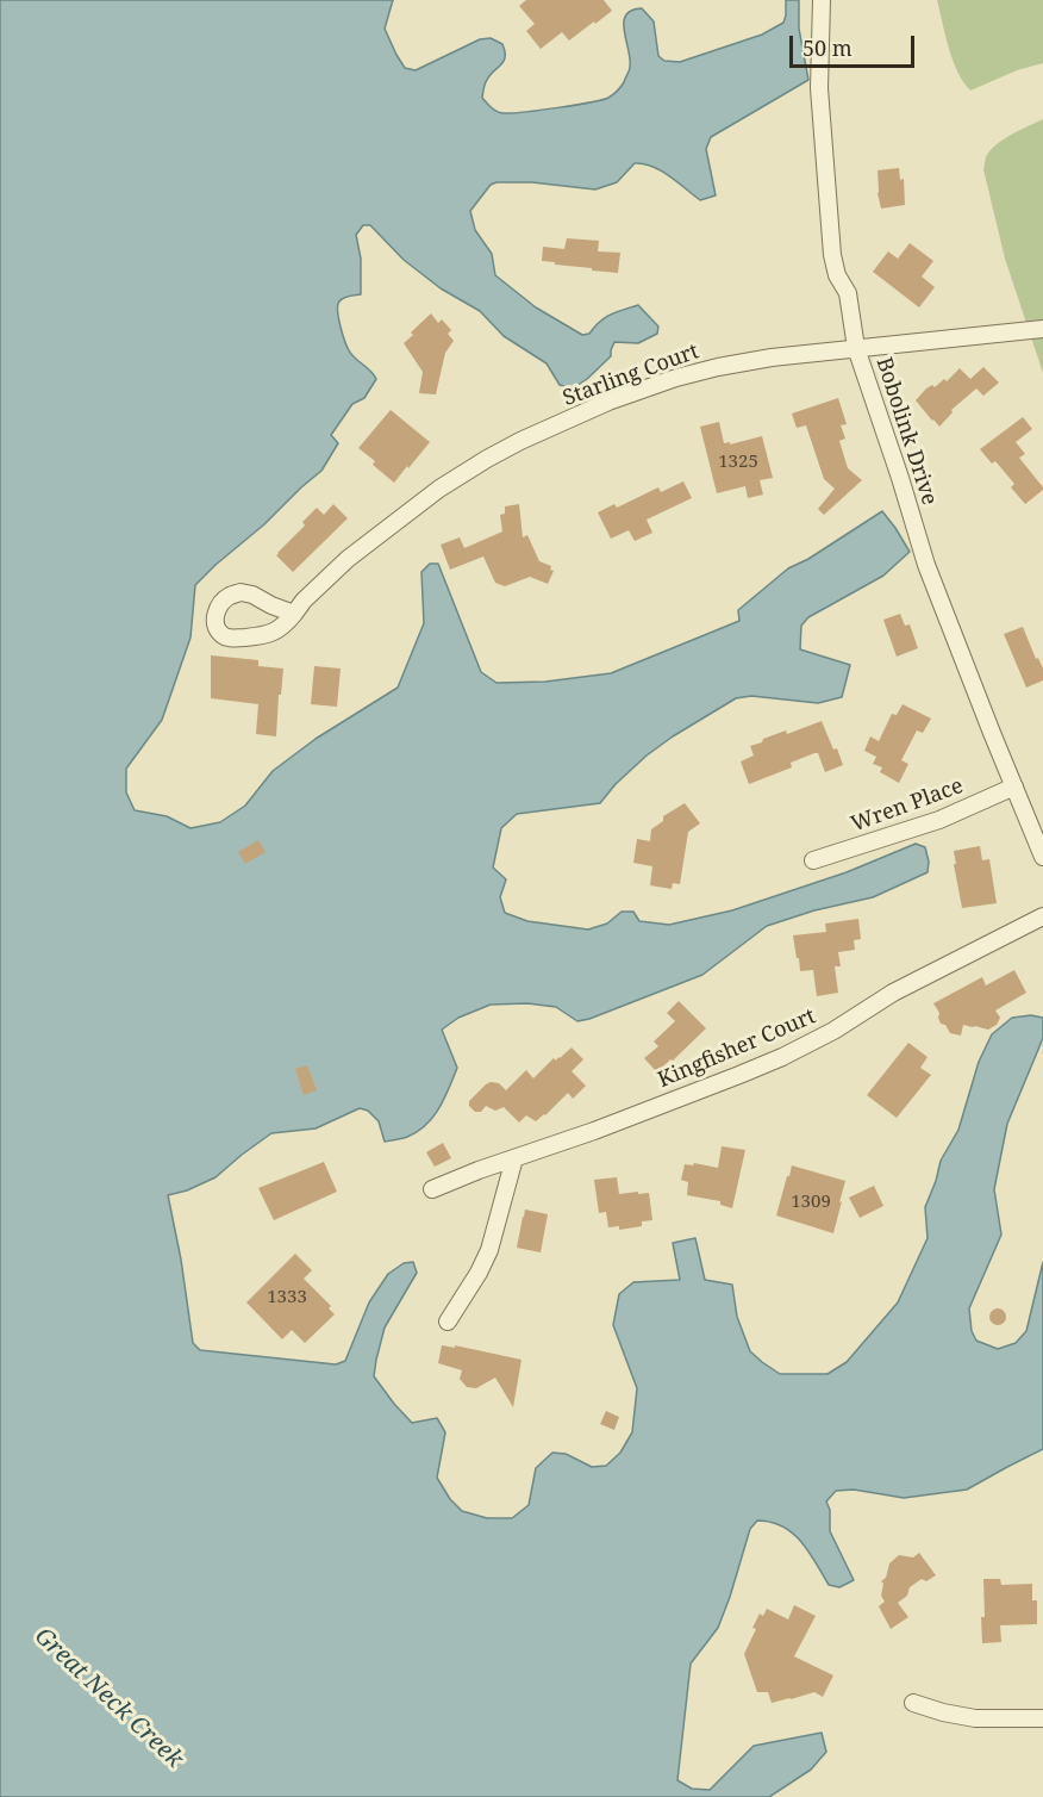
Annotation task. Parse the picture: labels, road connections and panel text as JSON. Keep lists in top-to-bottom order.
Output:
{
  "streets": {
    "street": [
      "Starling Court",
      "Bobolink Drive",
      "Wren Place",
      "Kingfisher Court"
    ]
  },
  "crossings": [
    ["Starling Court", "Bobolink Drive"],
    ["Bobolink Drive", "Wren Place"]
  ],
  "water": ["Great Neck Creek"],
  "house_numbers": ["1325", "1309", "1333"],
  "scale_bar": "50 m"
}
